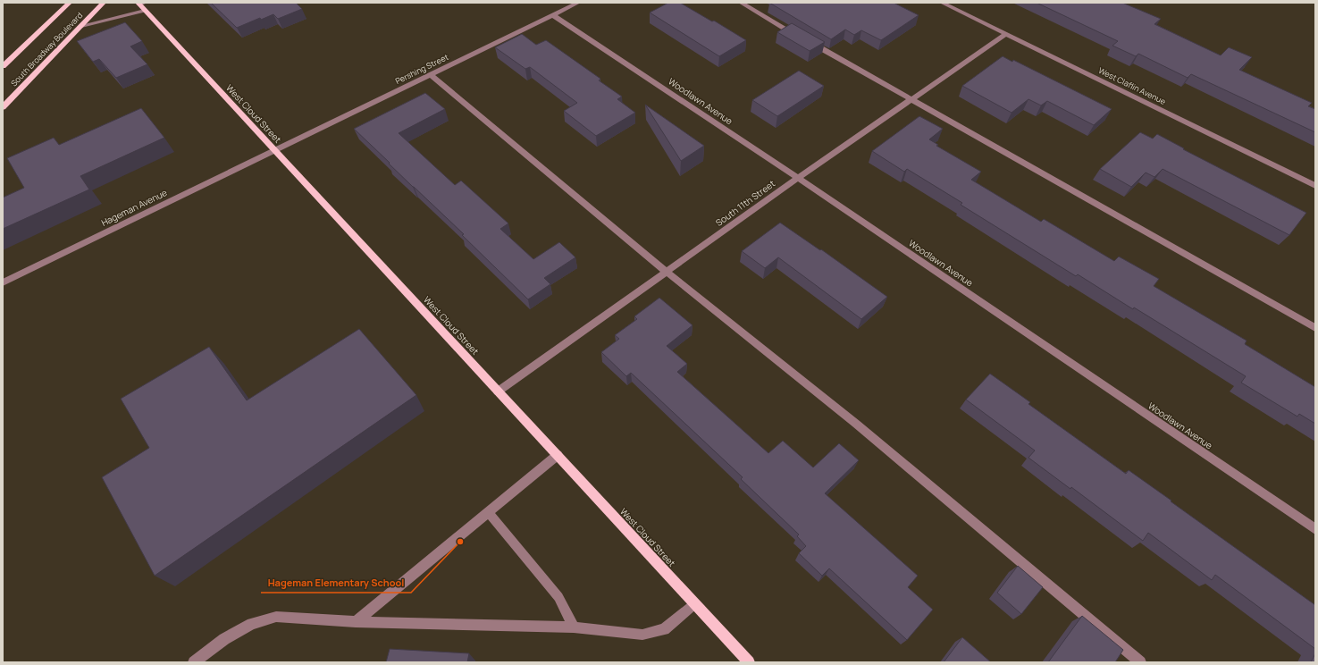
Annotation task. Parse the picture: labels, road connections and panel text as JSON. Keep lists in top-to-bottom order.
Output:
{
  "streets": {
    "main road": ["South Broadway Boulevard", "West Cloud Street"],
    "street": [
      "Pershing Street",
      "West Claflin Avenue",
      "Woodlawn Avenue",
      "South 11th Street",
      "Hageman Avenue"
    ]
  },
  "crossings": [
    ["Pershing Street", "Woodlawn Avenue"],
    ["Pershing Street", "West Cloud Street"],
    ["Pershing Street", "Hageman Avenue"],
    ["West Claflin Avenue", "South 11th Street"],
    ["Woodlawn Avenue", "South 11th Street"],
    ["West Cloud Street", "South 11th Street"],
    ["West Cloud Street", "Hageman Avenue"]
  ],
  "places": ["Hageman Elementary School"]
}
